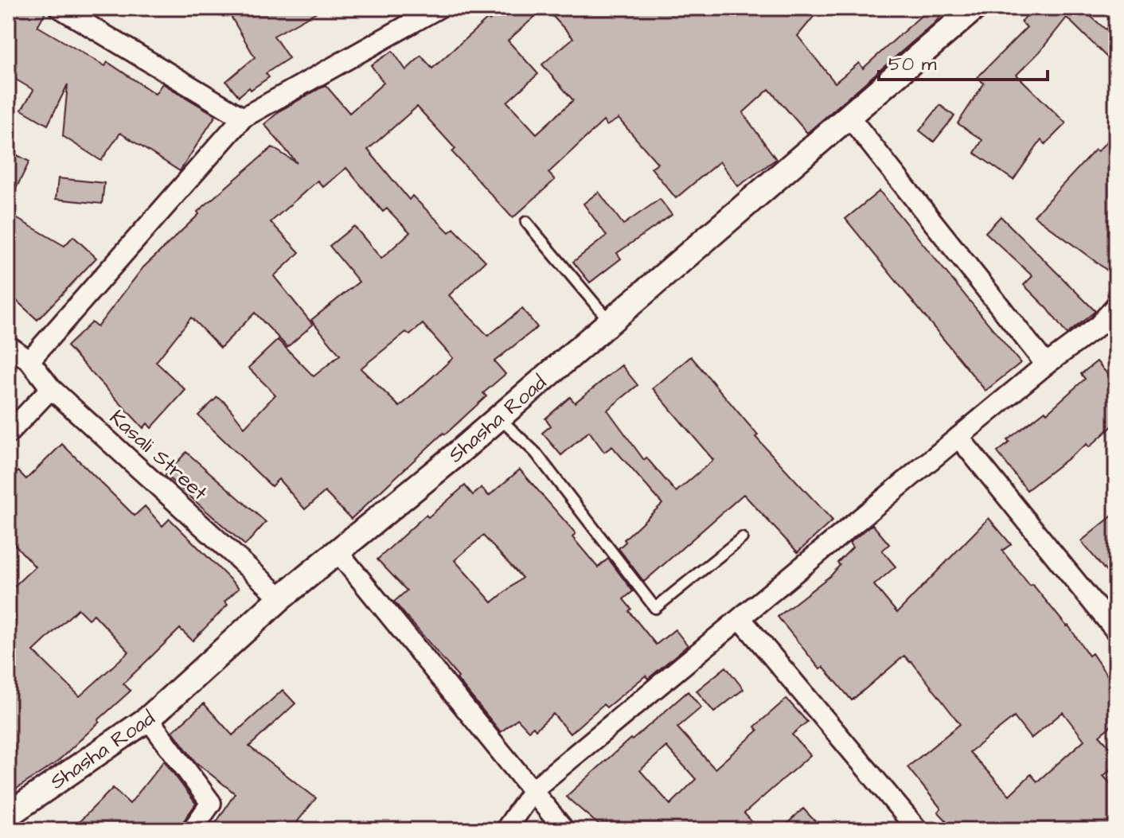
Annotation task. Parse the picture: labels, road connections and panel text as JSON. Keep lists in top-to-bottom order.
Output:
{
  "streets": {
    "street": ["Shasha Road", "Kasali Street"]
  },
  "crossings": [
    ["Shasha Road", "Kasali Street"]
  ],
  "scale_bar": "50 m"
}
